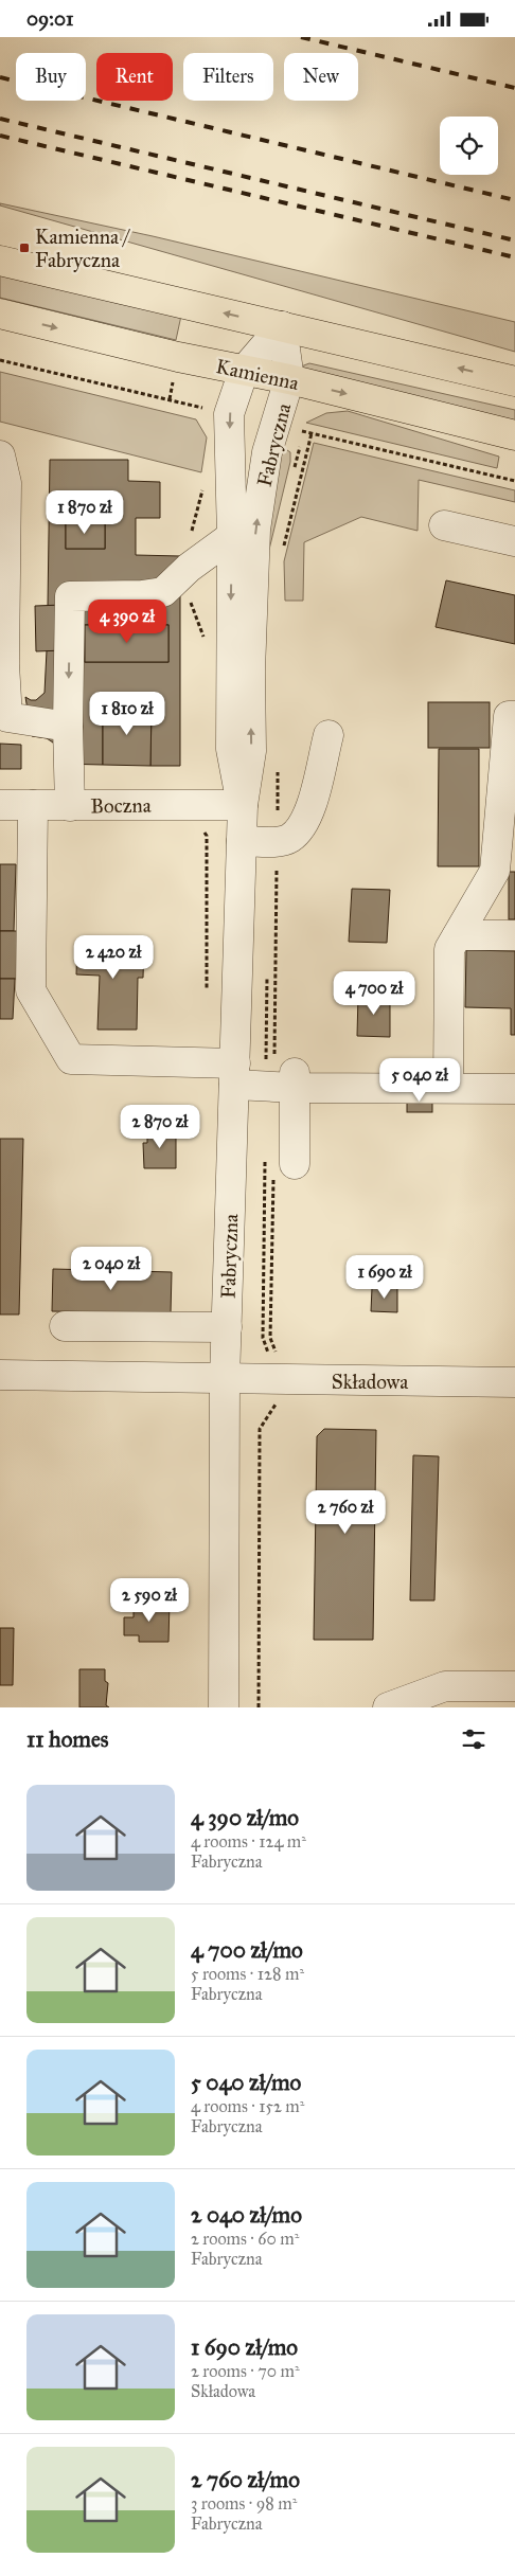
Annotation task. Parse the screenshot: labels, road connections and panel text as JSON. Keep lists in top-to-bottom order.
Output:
{
  "streets": {
    "main road": ["Kamienna"],
    "street": ["Fabryczna", "Boczna", "Składowa"]
  },
  "crossings": [
    ["Kamienna", "Fabryczna"],
    ["Fabryczna", "Boczna"],
    ["Fabryczna", "Składowa"]
  ],
  "places": {
    "transit": ["Kamienna / Fabryczna"]
  },
  "page": {
    "status": "09:01",
    "chip": [
      "Buy",
      "Rent",
      "Filters",
      "New"
    ],
    "price": [
      "1 870 zł",
      "4 390 zł",
      "1 810 zł",
      "2 420 zł",
      "4 700 zł",
      "5 040 zł",
      "2 870 zł",
      "2 040 zł",
      "1 690 zł",
      "2 760 zł",
      "2 590 zł"
    ],
    "heading": "11 homes",
    "list": [
      {
        "name": "4 390 zł/mo",
        "note": "4 rooms · 124 m² · Fabryczna"
      },
      {
        "name": "4 700 zł/mo",
        "note": "5 rooms · 128 m² · Fabryczna"
      },
      {
        "name": "5 040 zł/mo",
        "note": "4 rooms · 152 m² · Fabryczna"
      },
      {
        "name": "2 040 zł/mo",
        "note": "2 rooms · 60 m² · Fabryczna"
      },
      {
        "name": "1 690 zł/mo",
        "note": "2 rooms · 70 m² · Składowa"
      },
      {
        "name": "2 760 zł/mo",
        "note": "3 rooms · 98 m² · Fabryczna"
      }
    ]
  }
}
